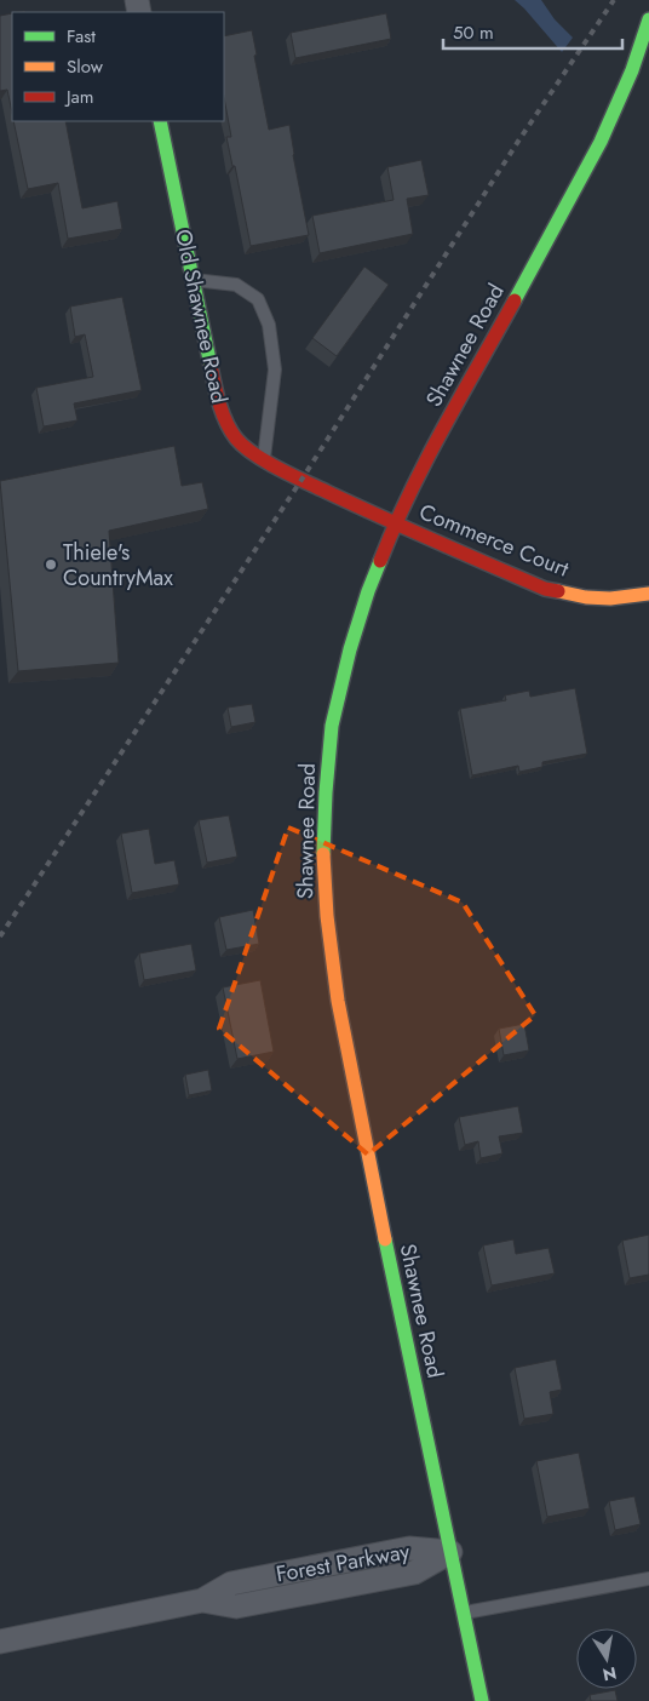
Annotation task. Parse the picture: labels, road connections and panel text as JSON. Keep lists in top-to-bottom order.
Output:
{
  "streets": {
    "main road": ["Old Shawnee Road", "Shawnee Road", "Commerce Court"],
    "street": ["Forest Parkway"]
  },
  "crossings": [
    ["Old Shawnee Road", "Shawnee Road"],
    ["Old Shawnee Road", "Commerce Court"],
    ["Shawnee Road", "Commerce Court"],
    ["Shawnee Road", "Forest Parkway"]
  ],
  "places": ["Thiele's CountryMax"],
  "legend": ["Fast", "Slow", "Jam"],
  "scale_bar": "50 m",
  "north": "bottom"
}
